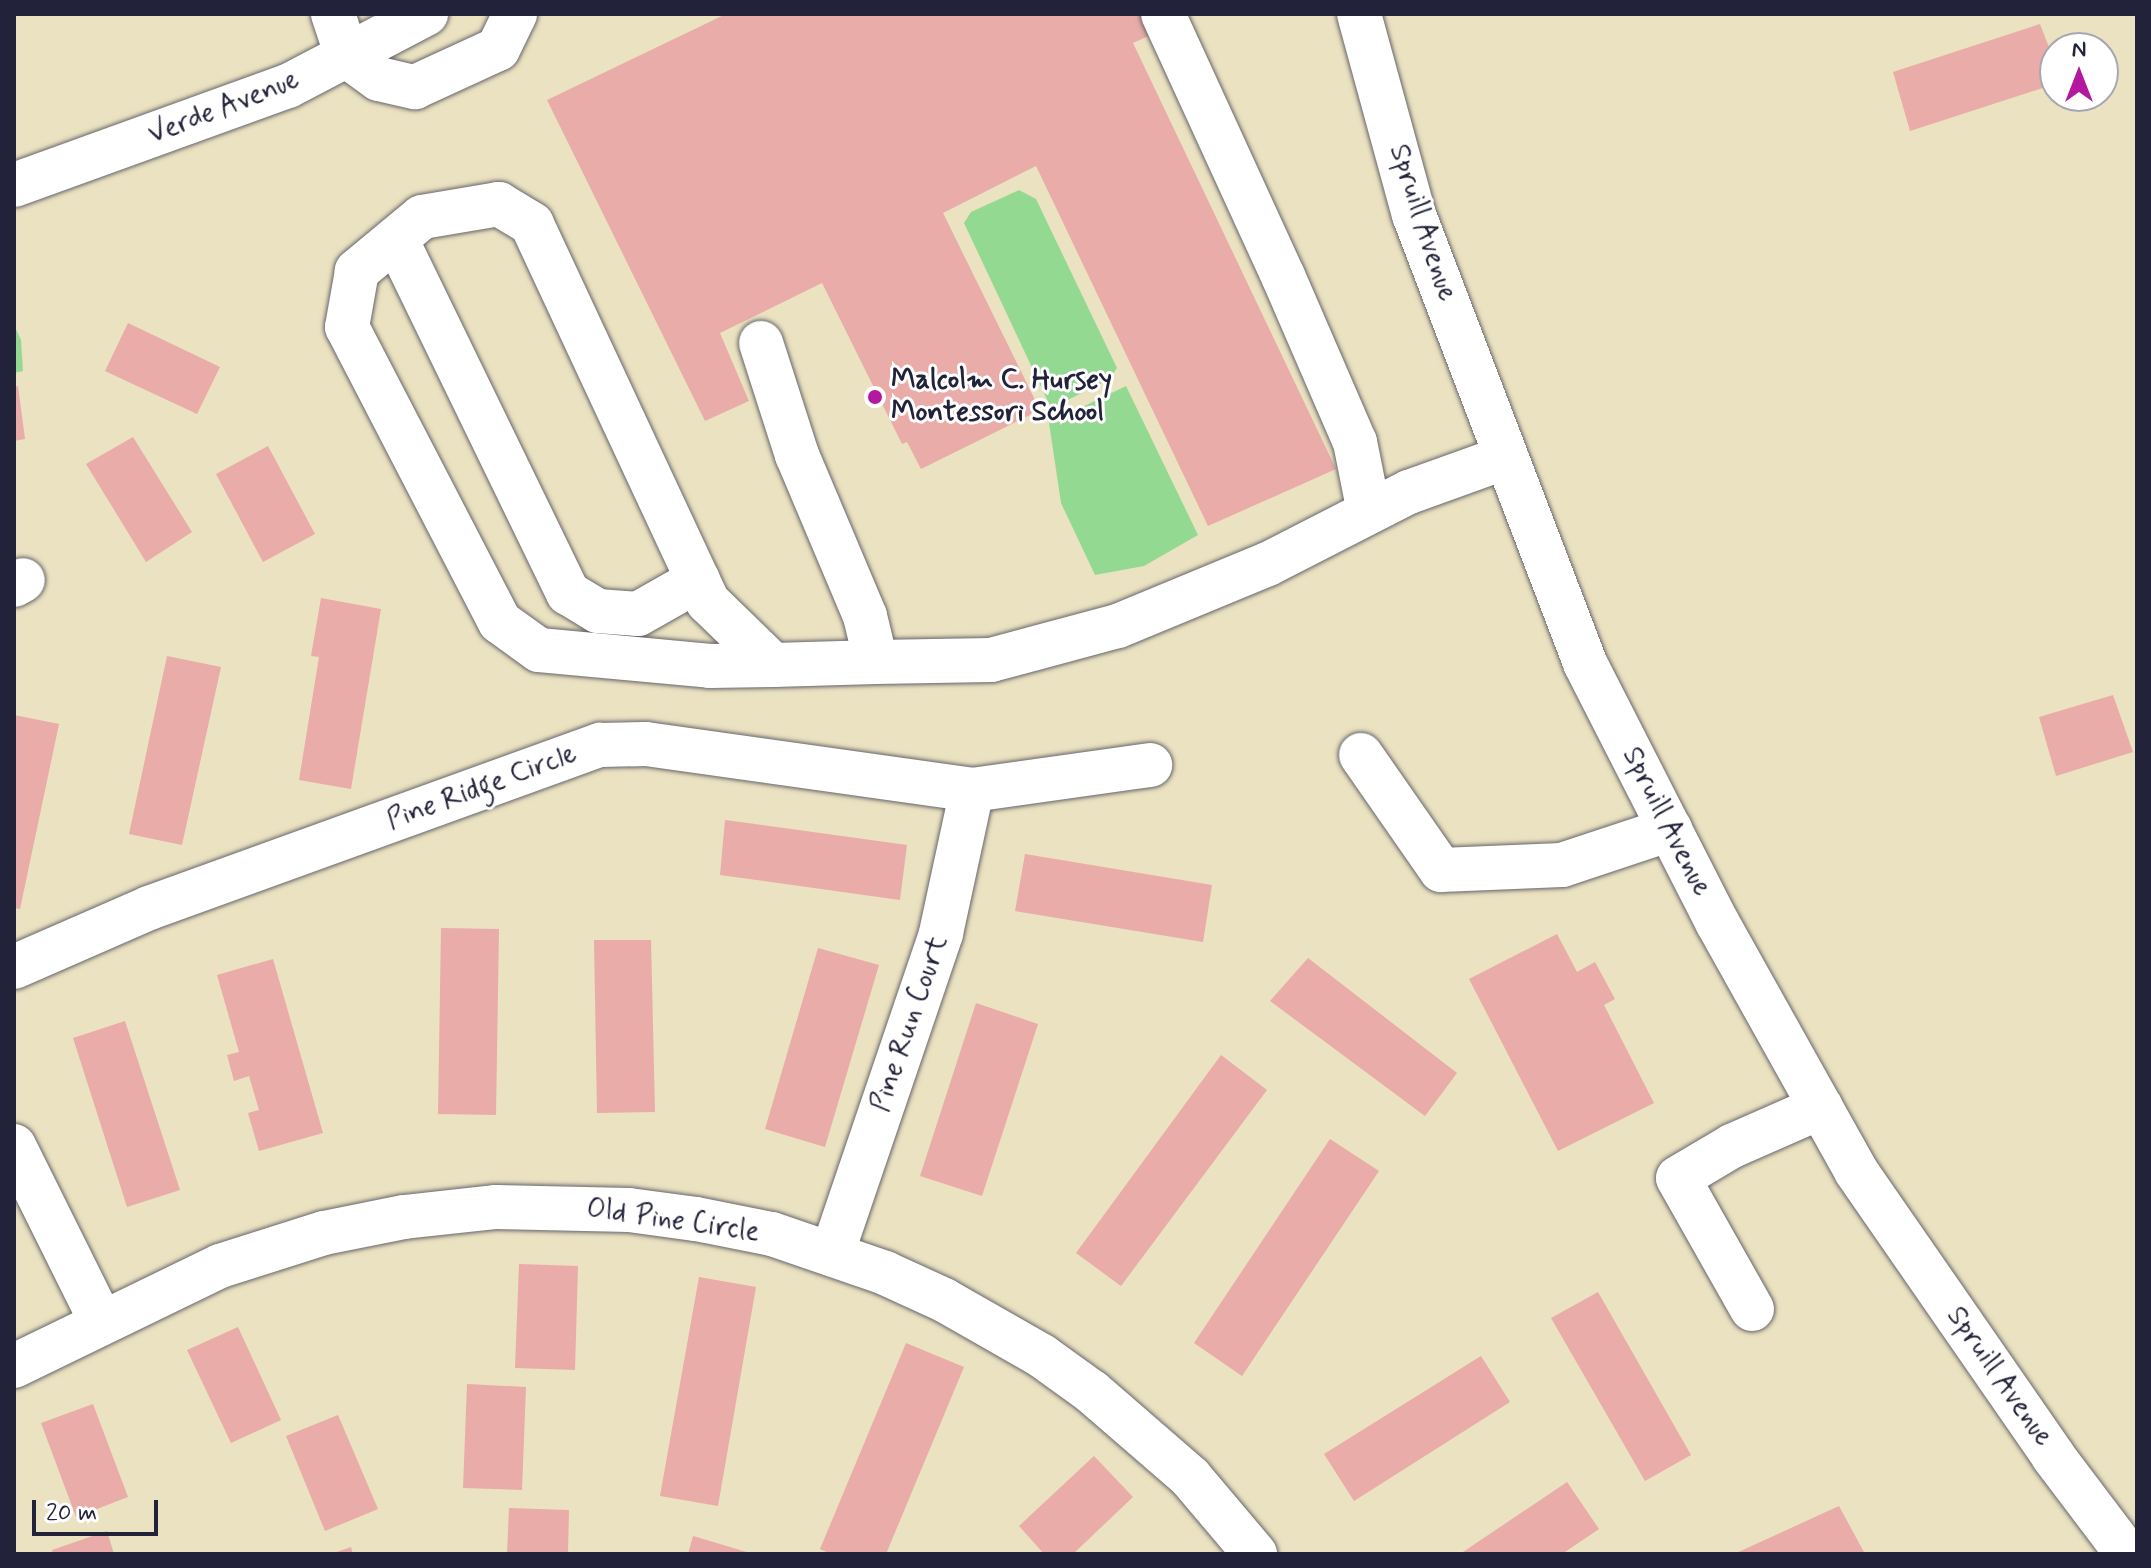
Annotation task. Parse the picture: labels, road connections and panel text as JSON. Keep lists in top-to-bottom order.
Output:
{
  "streets": {
    "street": [
      "Verde Avenue",
      "Spruill Avenue",
      "Pine Ridge Circle",
      "Pine Run Court",
      "Old Pine Circle"
    ]
  },
  "crossings": [
    ["Pine Ridge Circle", "Pine Run Court"],
    ["Pine Run Court", "Old Pine Circle"]
  ],
  "places": ["Malcolm C. Hursey Montessori School"],
  "scale_bar": "20 m",
  "north": "top"
}
